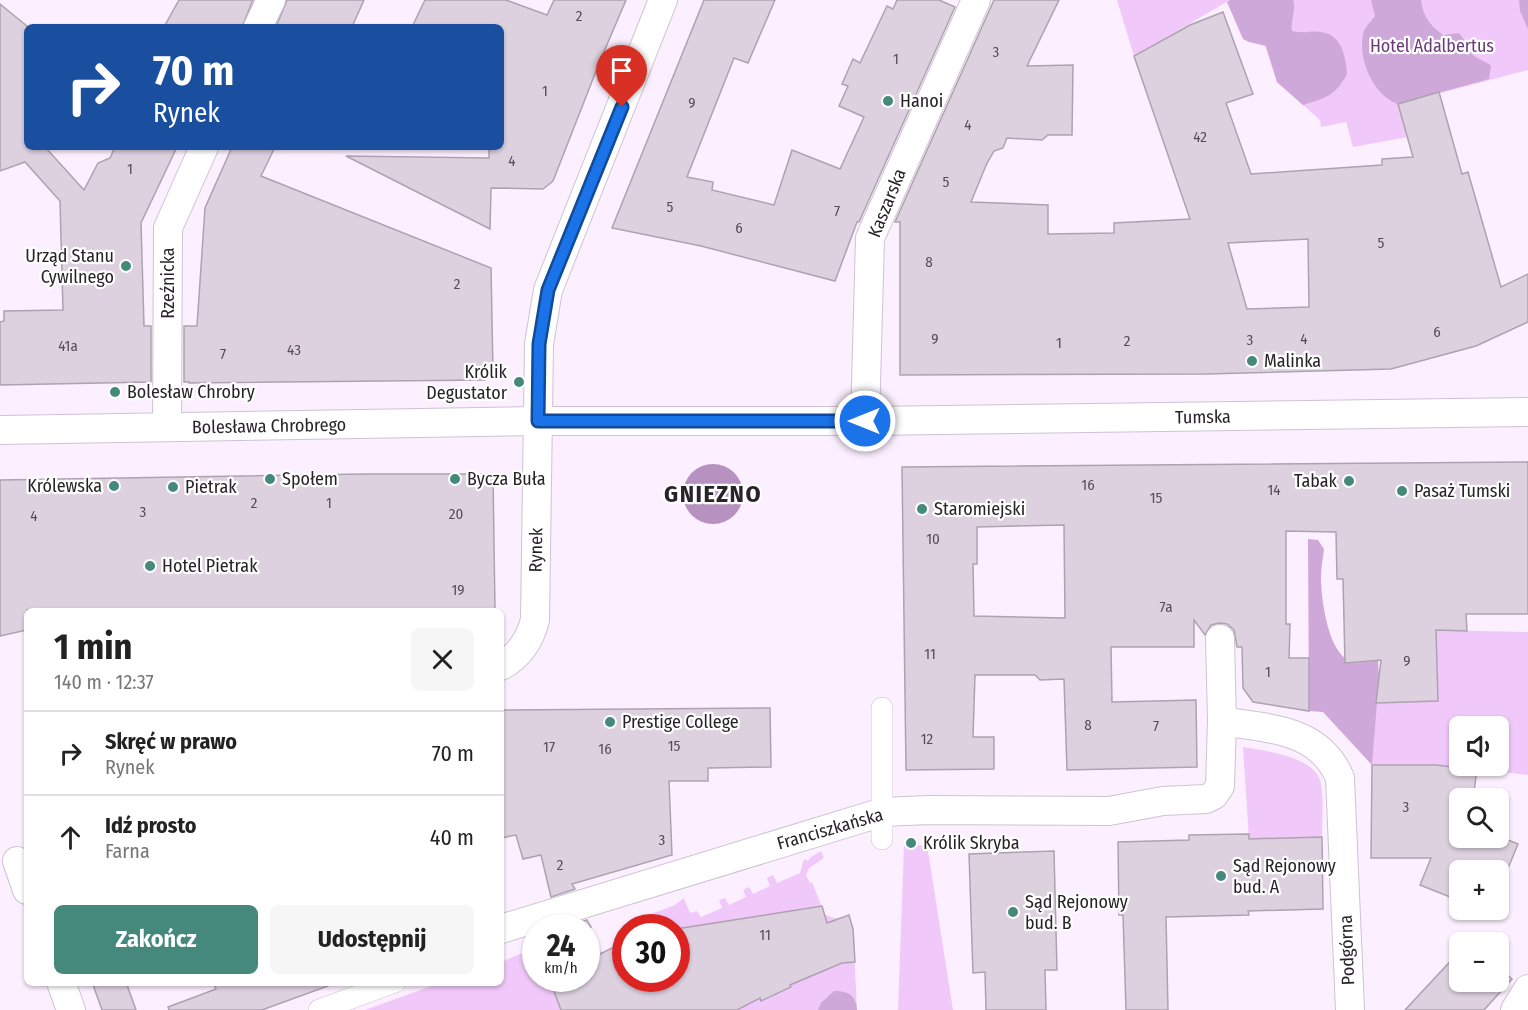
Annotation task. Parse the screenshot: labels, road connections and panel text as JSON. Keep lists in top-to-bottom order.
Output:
{
  "streets": {
    "street": [
      "Kaszarska",
      "Rzeźnicka",
      "Tumska",
      "Bolesława Chrobrego",
      "Rynek",
      "Franciszkańska",
      "Podgórna"
    ]
  },
  "crossings": [
    ["Kaszarska", "Tumska"],
    ["Rzeźnicka", "Bolesława Chrobrego"],
    ["Bolesława Chrobrego", "Rynek"],
    ["Franciszkańska", "Podgórna"]
  ],
  "districts": ["GNIEZNO"],
  "parks": ["Hotel Adalbertus"],
  "places": [
    "Hanoi",
    "Urząd Stanu Cywilnego",
    "Malinka",
    "Królik Degustator",
    "Bolesław Chrobry",
    "Społem",
    "Bycza Buła",
    "Tabak",
    "Królewska",
    "Pietrak",
    "Pasaż Tumski",
    "Staromiejski",
    "Hotel Pietrak",
    "Prestige College",
    "Królik Skryba",
    "Sąd Rejonowy bud. A",
    "Sąd Rejonowy bud. B"
  ],
  "house_numbers": [
    "2",
    "3",
    "1",
    "1",
    "9",
    "4",
    "42",
    "4",
    "1",
    "5",
    "5",
    "7",
    "6",
    "5",
    "8",
    "2",
    "6",
    "9",
    "4",
    "3",
    "2",
    "1",
    "41a",
    "43",
    "7",
    "16",
    "14",
    "15",
    "2",
    "1",
    "3",
    "20",
    "4",
    "10",
    "19",
    "7a",
    "11",
    "9",
    "1",
    "8",
    "7",
    "12",
    "15",
    "17",
    "16",
    "3",
    "3",
    "2",
    "11"
  ],
  "page": {
    "turn": ["70 m", "Rynek"],
    "heading": ["1 min", "140 m · 12:37"],
    "list": [
      {
        "name": "Skręć w prawo",
        "note": "Rynek",
        "value": "70 m"
      },
      {
        "name": "Idź prosto",
        "note": "Farna",
        "value": "40 m"
      }
    ],
    "map_buttons": ["+", "−"],
    "buttons": ["Zakończ", "Udostępnij"],
    "speed": "24 km/h",
    "limit": "30"
  }
}
